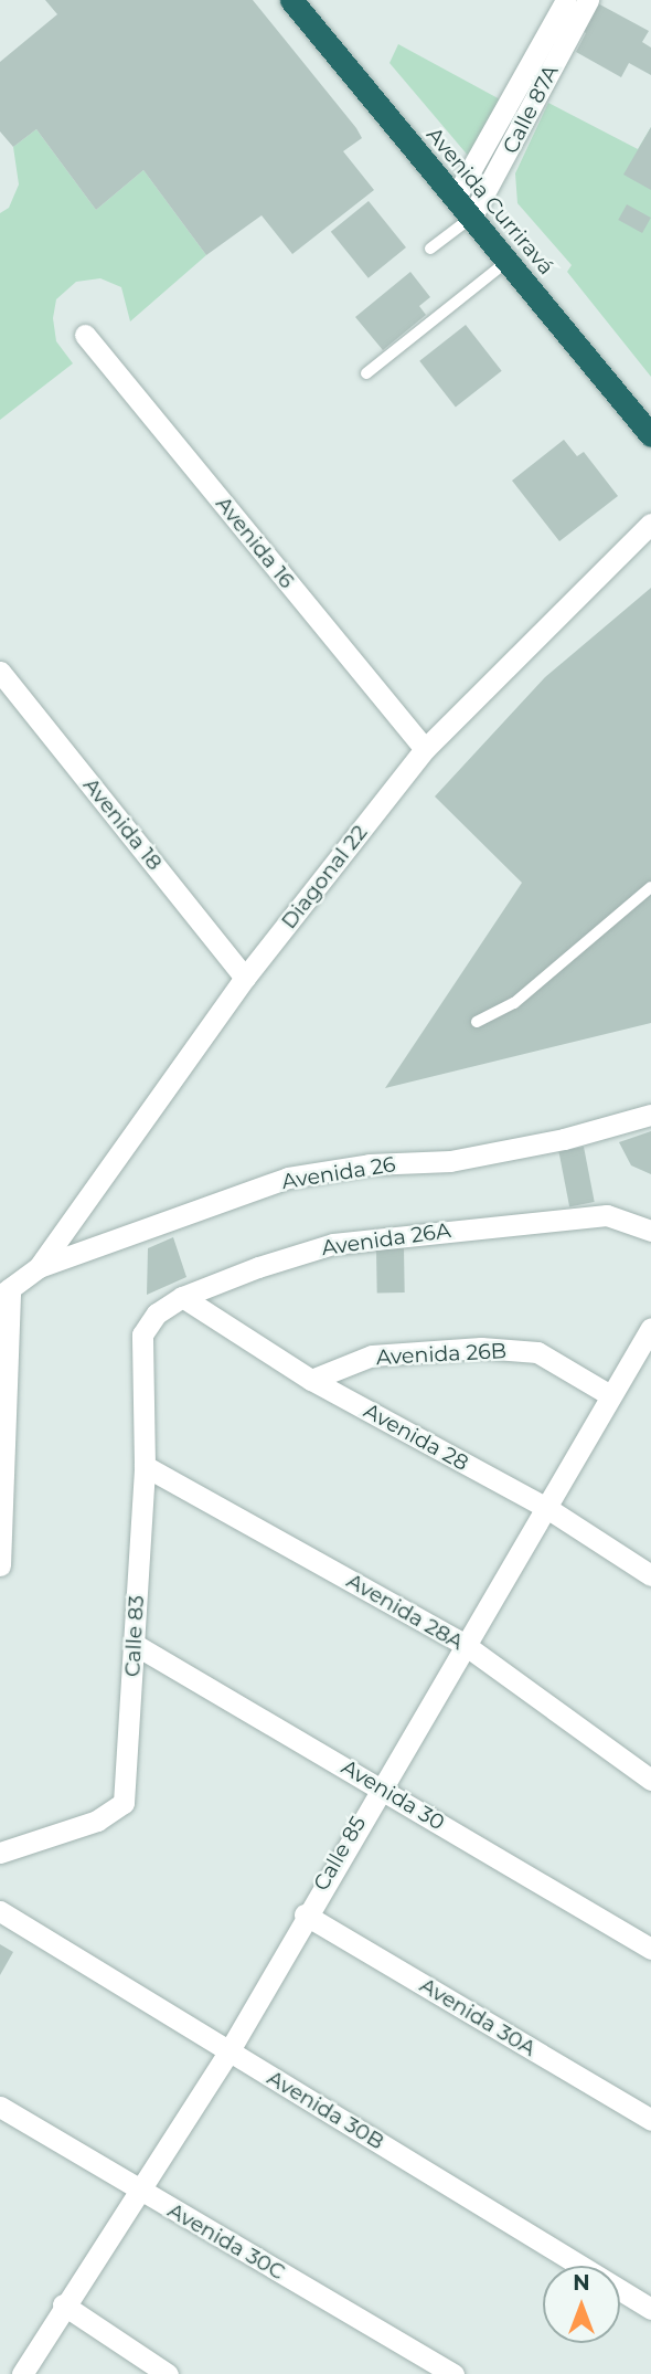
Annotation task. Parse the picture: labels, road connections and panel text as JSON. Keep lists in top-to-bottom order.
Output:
{
  "streets": {
    "highway": ["Avenida Curriravá"],
    "street": [
      "Calle 87A",
      "Avenida 16",
      "Avenida 18",
      "Diagonal 22",
      "Avenida 26",
      "Avenida 26A",
      "Avenida 26B",
      "Avenida 28",
      "Avenida 28A",
      "Calle 83",
      "Avenida 30",
      "Calle 85",
      "Avenida 30A",
      "Avenida 30B",
      "Avenida 30C"
    ]
  },
  "crossings": [
    ["Calle 87A", "Avenida Curriravá"],
    ["Avenida 16", "Diagonal 22"],
    ["Avenida 18", "Diagonal 22"],
    ["Diagonal 22", "Avenida 26"],
    ["Avenida 26A", "Avenida 28"],
    ["Avenida 26A", "Calle 83"],
    ["Avenida 26B", "Avenida 28"],
    ["Avenida 26B", "Calle 85"],
    ["Avenida 28", "Calle 85"],
    ["Avenida 28A", "Calle 83"],
    ["Avenida 28A", "Calle 85"],
    ["Calle 83", "Avenida 30"],
    ["Avenida 30", "Calle 85"],
    ["Calle 85", "Avenida 30A"],
    ["Calle 85", "Avenida 30B"],
    ["Calle 85", "Avenida 30C"]
  ],
  "north": "top"
}
